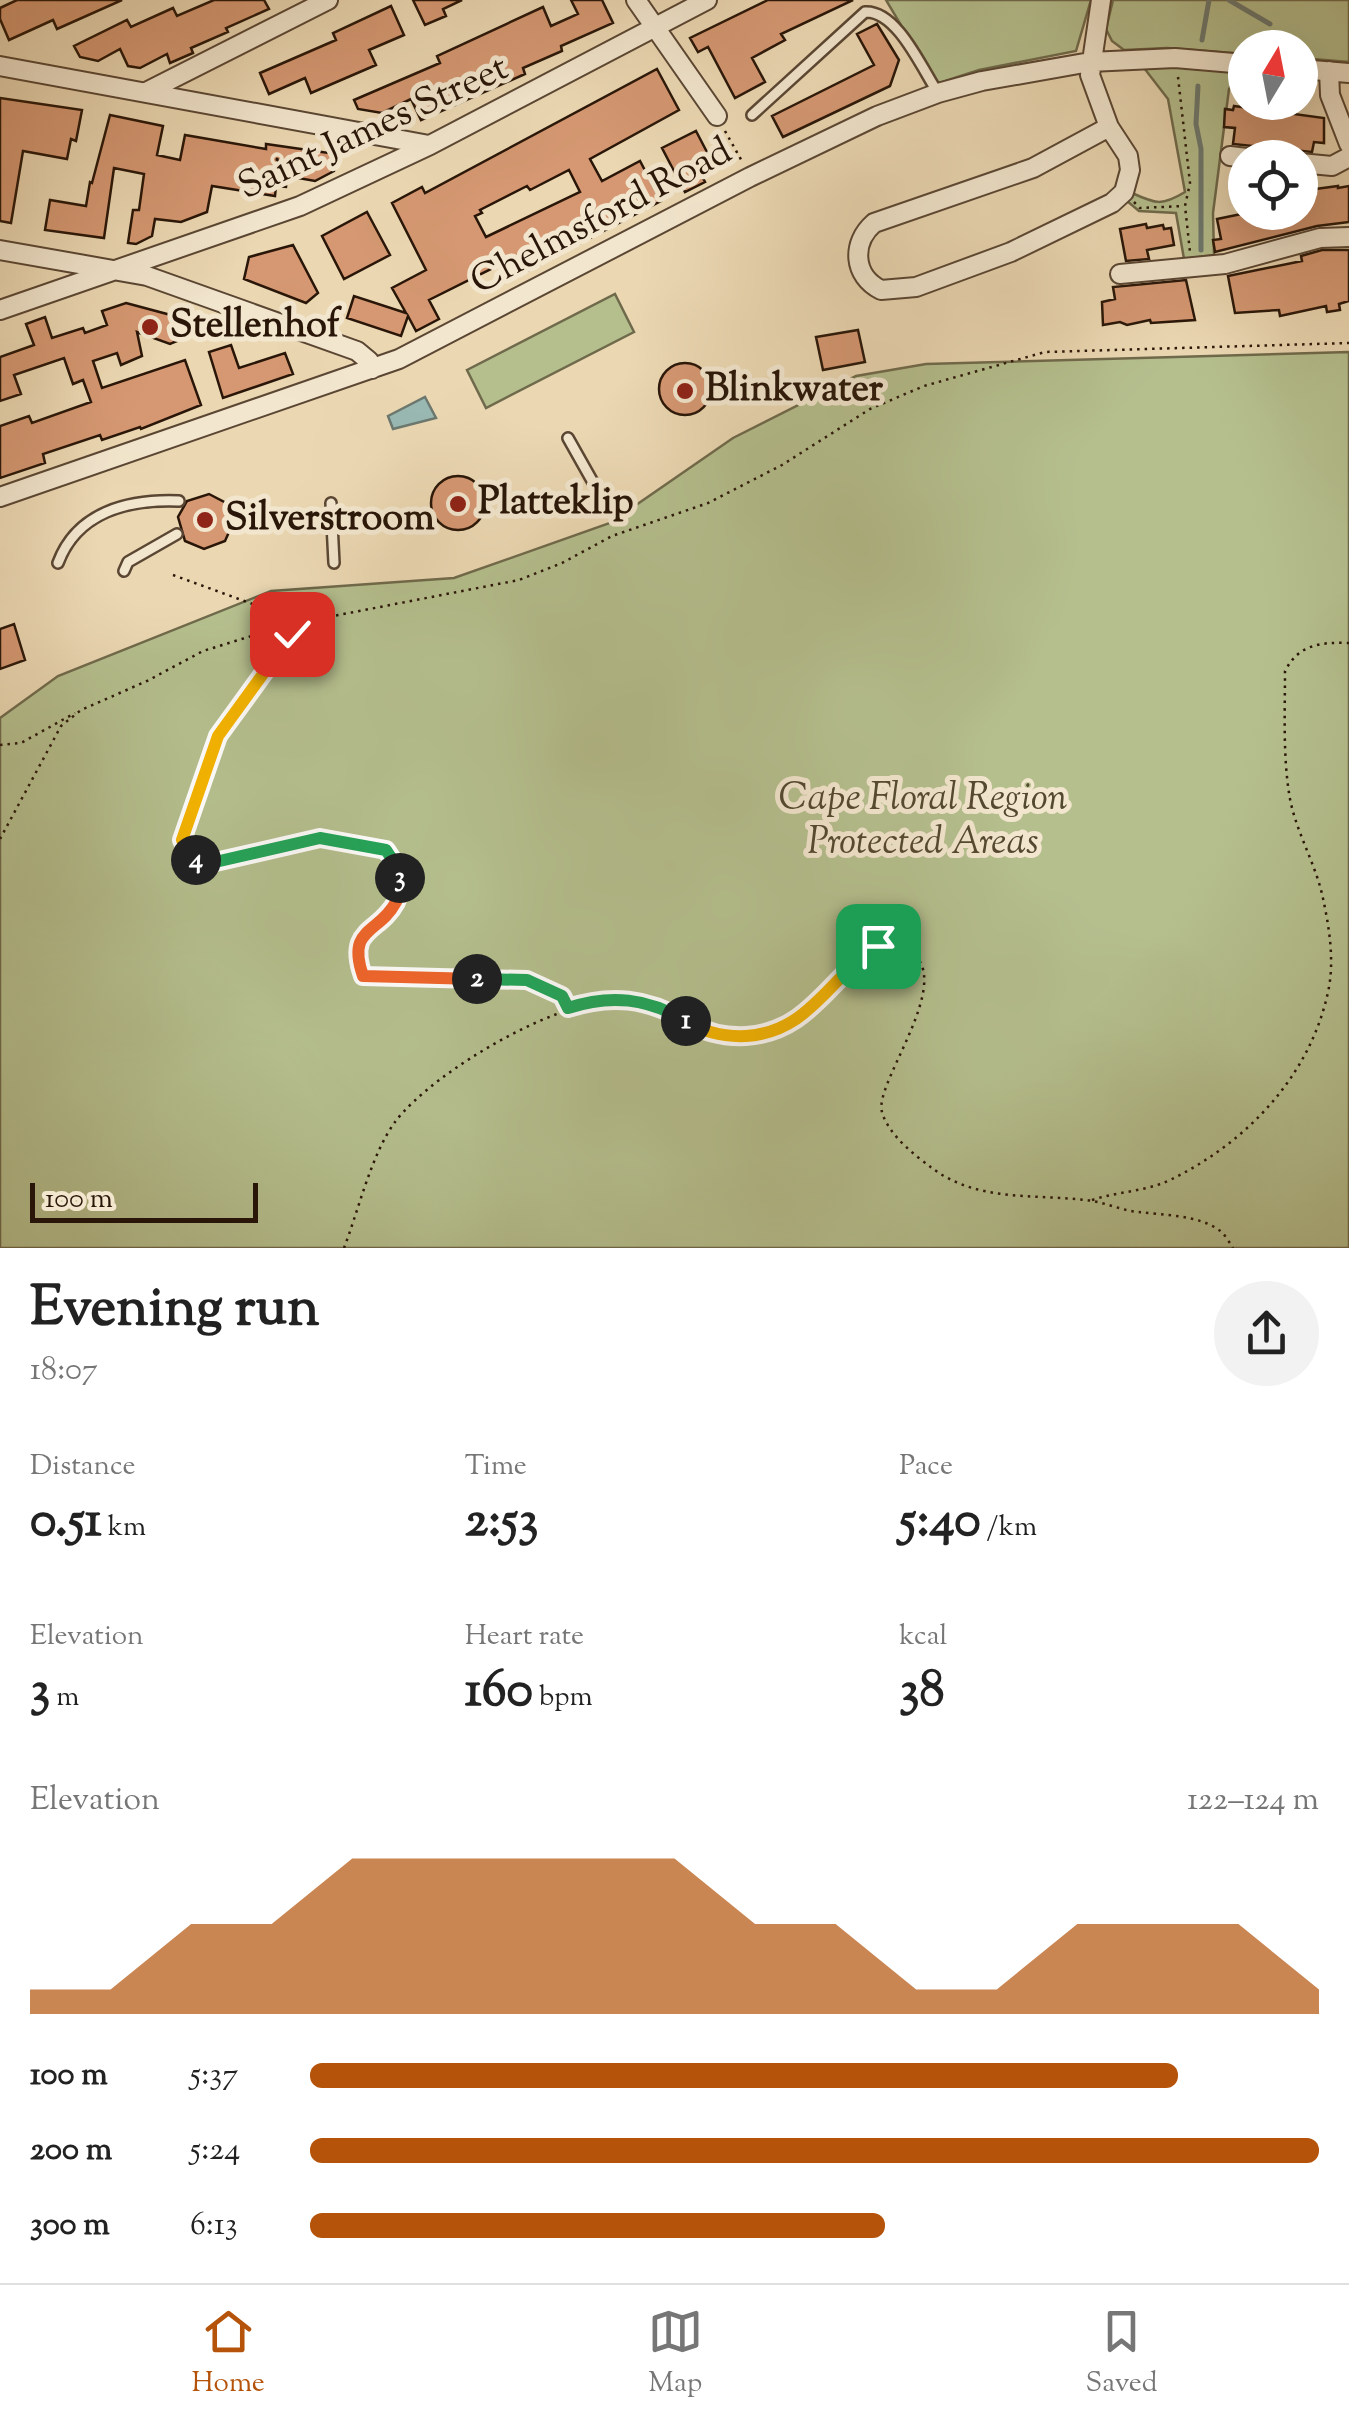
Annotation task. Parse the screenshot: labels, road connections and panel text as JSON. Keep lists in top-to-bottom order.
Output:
{
  "streets": {
    "street": ["Saint James Street", "Chelmsford Road"]
  },
  "parks": ["Cape Floral Region Protected Areas"],
  "places": [
    "Stellenhof",
    "Blinkwater",
    "Platteklip",
    "Silverstroom"
  ],
  "scale_bar": "100 m",
  "north": "top",
  "page": {
    "pins": [
      "4",
      "3",
      "2",
      "1"
    ],
    "scale": "100 m",
    "heading": ["Evening run", "18:07"],
    "stats": [
      ["Distance", "0.51 km"],
      ["Time", "2:53"],
      ["Pace", "5:40 /km"],
      ["Elevation", "3 m"],
      ["Heart rate", "160 bpm"],
      ["kcal", "38"]
    ],
    "chart": ["Elevation", "122–124 m"],
    "list": [
      {
        "name": "100 m",
        "note": "5:37"
      },
      {
        "name": "200 m",
        "note": "5:24"
      },
      {
        "name": "300 m",
        "note": "6:13"
      }
    ],
    "tabs": ["Home", "Map", "Saved"]
  }
}
